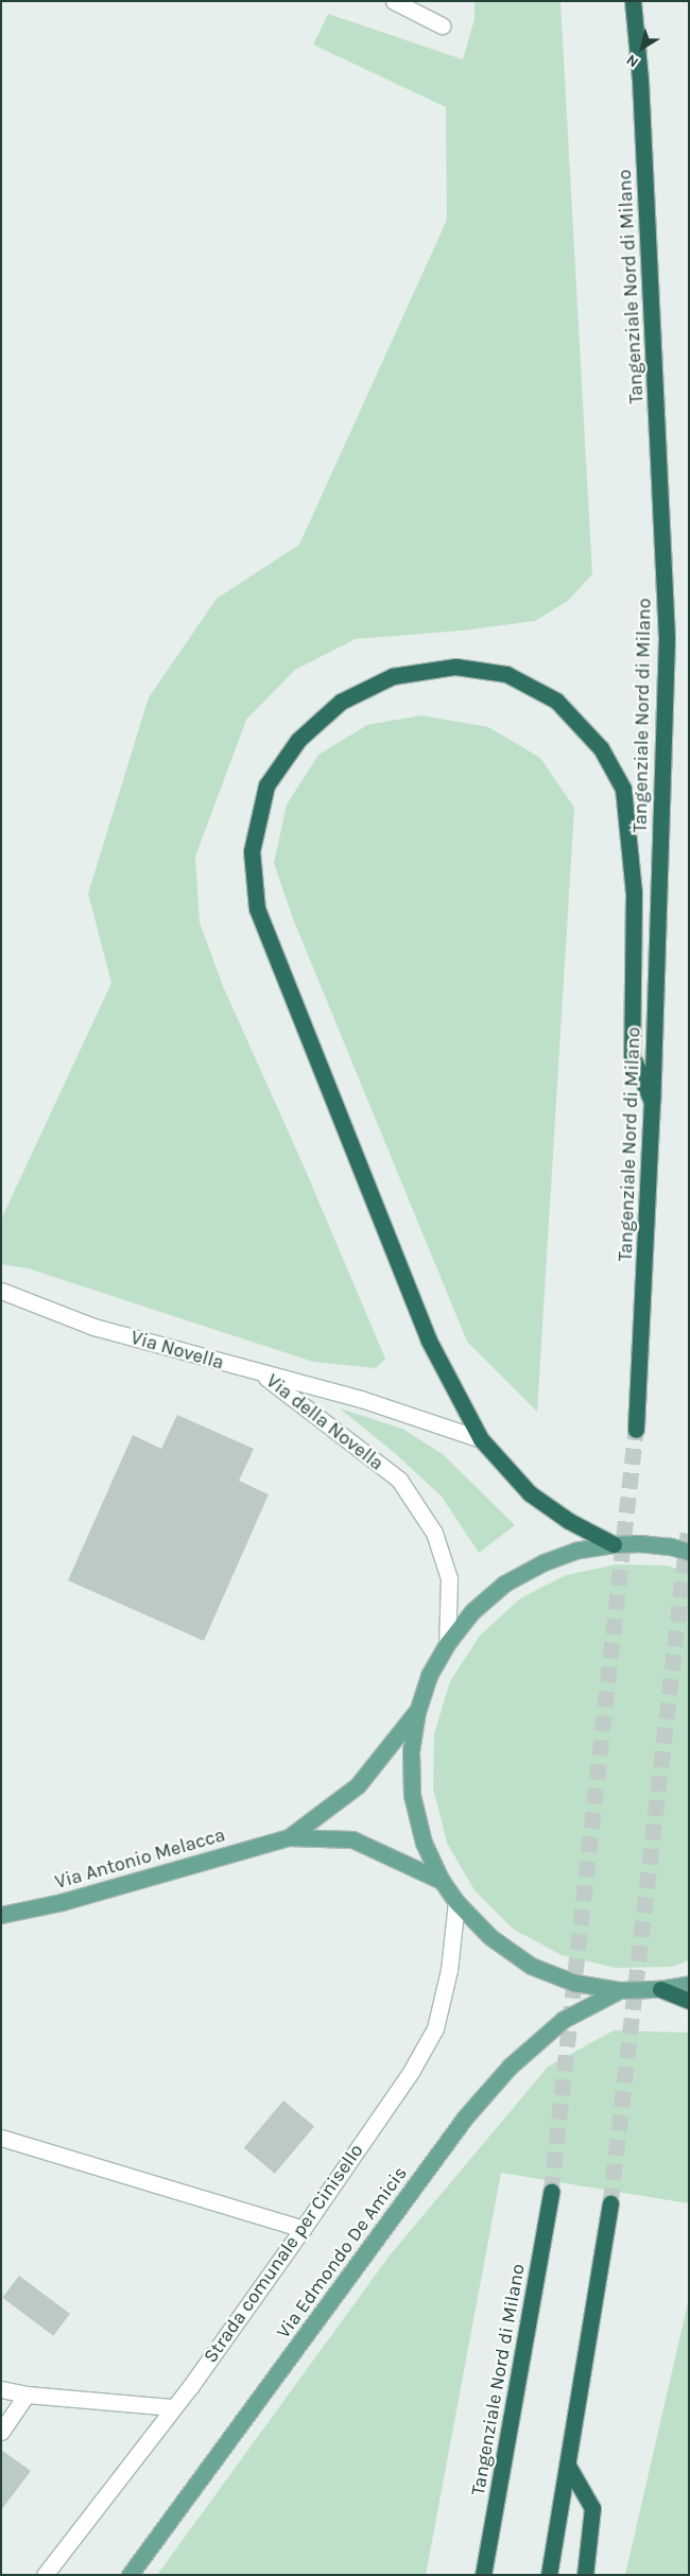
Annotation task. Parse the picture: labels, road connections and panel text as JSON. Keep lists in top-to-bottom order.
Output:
{
  "streets": {
    "highway": ["Tangenziale Nord di Milano"],
    "main road": ["Via Antonio Melacca", "Via Edmondo De Amicis"],
    "street": ["Via Novella", "Via della Novella", "Strada comunale per Cinisello"]
  },
  "crossings": [
    ["Via Novella", "Via della Novella"]
  ],
  "north": "bottom left"
}
